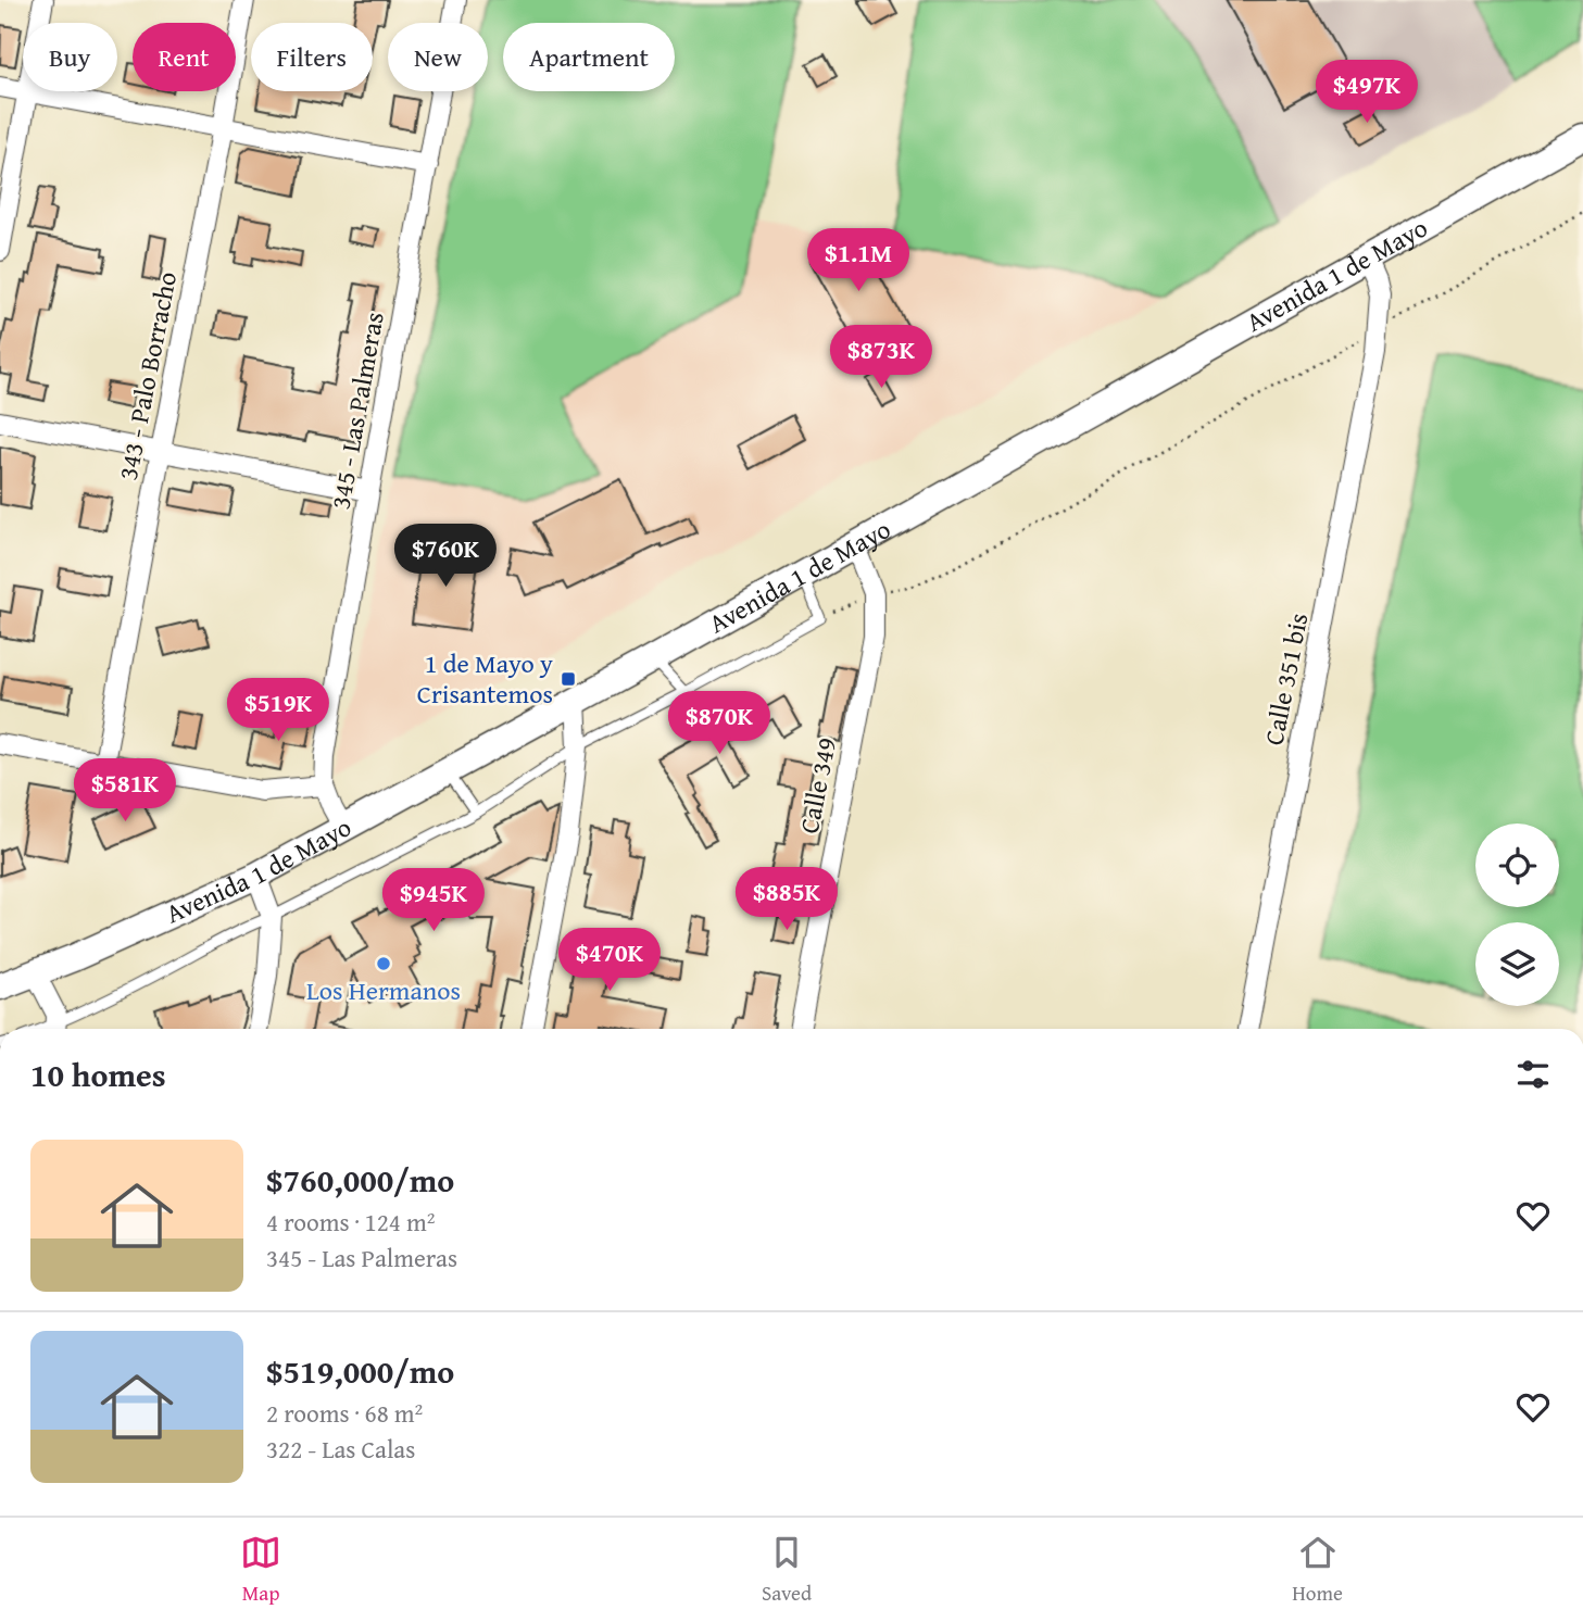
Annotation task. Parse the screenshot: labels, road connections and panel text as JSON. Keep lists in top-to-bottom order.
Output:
{
  "streets": {
    "main road": ["Avenida 1 de Mayo"],
    "street": [
      "343 - Palo Borracho",
      "345 - Las Palmeras",
      "Calle 351 bis",
      "Calle 349"
    ]
  },
  "crossings": [
    ["Avenida 1 de Mayo", "345 - Las Palmeras"],
    ["Avenida 1 de Mayo", "Calle 351 bis"],
    ["Avenida 1 de Mayo", "Calle 349"]
  ],
  "places": {
    "transit": ["1 de Mayo y Crisantemos"],
    "other": ["Los Hermanos"]
  },
  "page": {
    "chip": [
      "Buy",
      "Rent",
      "Filters",
      "New",
      "Apartment"
    ],
    "price": [
      "$497K",
      "$1.1M",
      "$873K",
      "$760K",
      "$519K",
      "$870K",
      "$581K",
      "$885K",
      "$945K",
      "$470K"
    ],
    "heading": "10 homes",
    "list": [
      {
        "name": "$760,000/mo",
        "note": "4 rooms · 124 m² · 345 - Las Palmeras"
      },
      {
        "name": "$519,000/mo",
        "note": "2 rooms · 68 m² · 322 - Las Calas"
      }
    ],
    "tabs": ["Map", "Saved", "Home"]
  }
}
